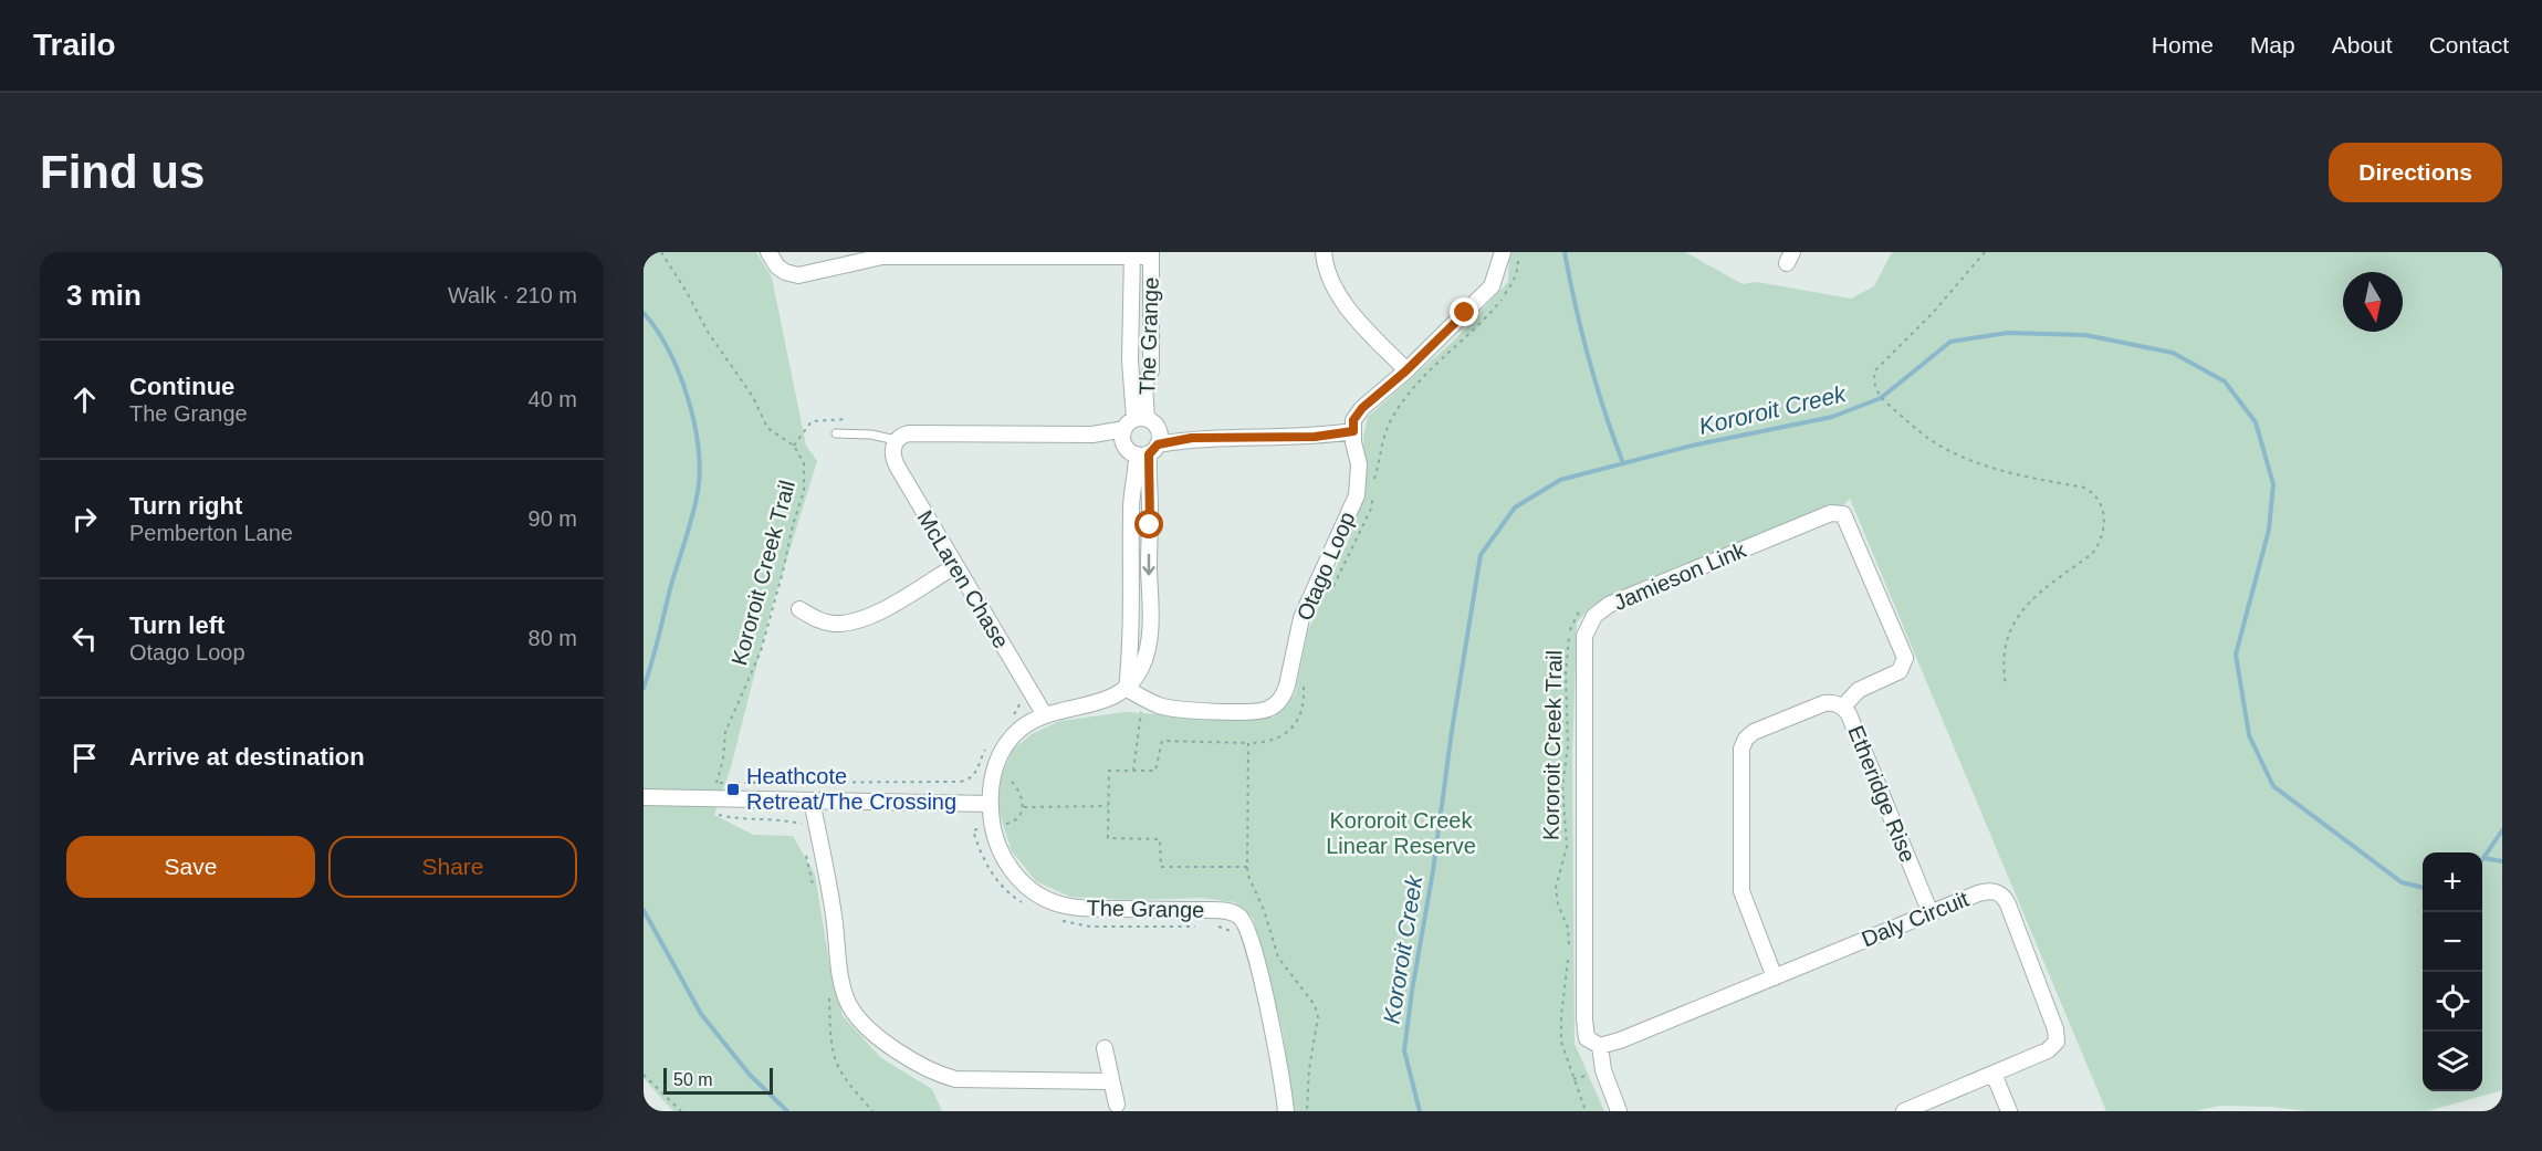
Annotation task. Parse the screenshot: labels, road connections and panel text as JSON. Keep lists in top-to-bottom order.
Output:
{
  "streets": {
    "street": [
      "The Grange",
      "Otago Loop",
      "Jamieson Link",
      "McLaren Chase",
      "Etheridge Rise",
      "Daly Circuit"
    ],
    "path": ["Kororoit Creek Trail"]
  },
  "crossings": [
    ["The Grange", "Otago Loop"],
    ["The Grange", "McLaren Chase"],
    ["Jamieson Link", "Etheridge Rise"],
    ["Jamieson Link", "Daly Circuit"],
    ["Etheridge Rise", "Daly Circuit"]
  ],
  "water": ["Kororoit Creek"],
  "parks": ["Kororoit Creek Linear Reserve"],
  "places": {
    "transit": ["Heathcote Retreat/The Crossing"]
  },
  "scale_bar": "50 m",
  "north": "bottom",
  "page": {
    "header": "Trailo",
    "nav": [
      "Home",
      "Map",
      "About",
      "Contact"
    ],
    "buttons": [
      "Directions",
      ["Save", "Share"]
    ],
    "title": "Find us",
    "heading": ["3 min", "Walk · 210 m"],
    "list": [
      ["Continue", "The Grange", "40 m"],
      ["Turn right", "Pemberton Lane", "90 m"],
      ["Turn left", "Otago Loop", "80 m"],
      "Arrive at destination"
    ],
    "map_buttons": ["+", "−"],
    "scale": "50 m"
  }
}
